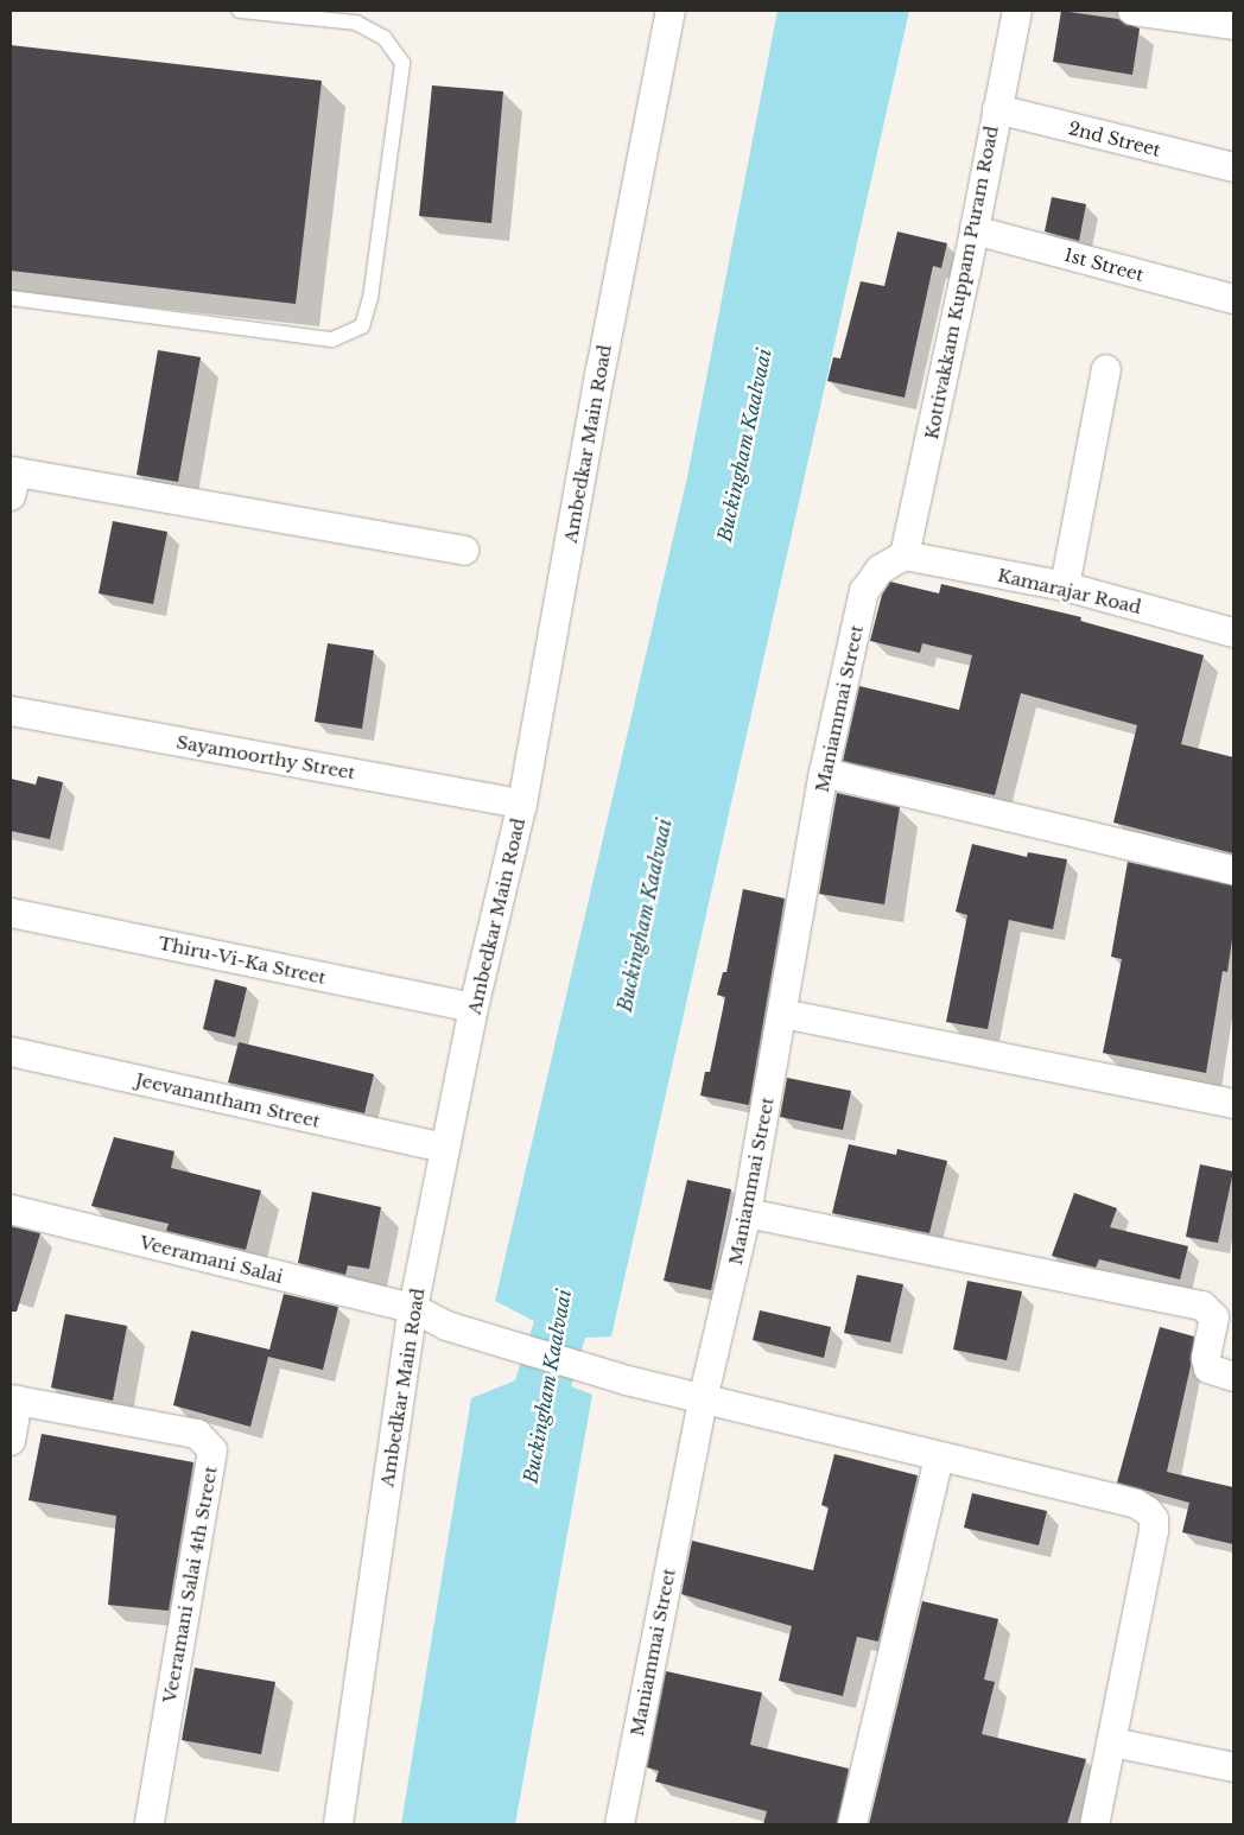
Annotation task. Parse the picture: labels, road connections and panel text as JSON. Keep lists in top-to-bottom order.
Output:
{
  "streets": {
    "street": [
      "2nd Street",
      "1st Street",
      "Kottivakkam Kuppam Puram Road",
      "Ambedkar Main Road",
      "Kamarajar Road",
      "Maniammai Street",
      "Sayamoorthy Street",
      "Thiru-Vi-Ka Street",
      "Jeevanantham Street",
      "Veeramani Salai",
      "Veeramani Salai 4th Street"
    ]
  },
  "crossings": [
    ["2nd Street", "Kottivakkam Kuppam Puram Road"],
    ["1st Street", "Kottivakkam Kuppam Puram Road"],
    ["Kottivakkam Kuppam Puram Road", "Kamarajar Road"],
    ["Kottivakkam Kuppam Puram Road", "Maniammai Street"],
    ["Ambedkar Main Road", "Sayamoorthy Street"],
    ["Ambedkar Main Road", "Thiru-Vi-Ka Street"],
    ["Ambedkar Main Road", "Jeevanantham Street"],
    ["Ambedkar Main Road", "Veeramani Salai"],
    ["Kamarajar Road", "Maniammai Street"],
    ["Maniammai Street", "Veeramani Salai"]
  ],
  "water": ["Buckingham Kaalvaai"]
}
